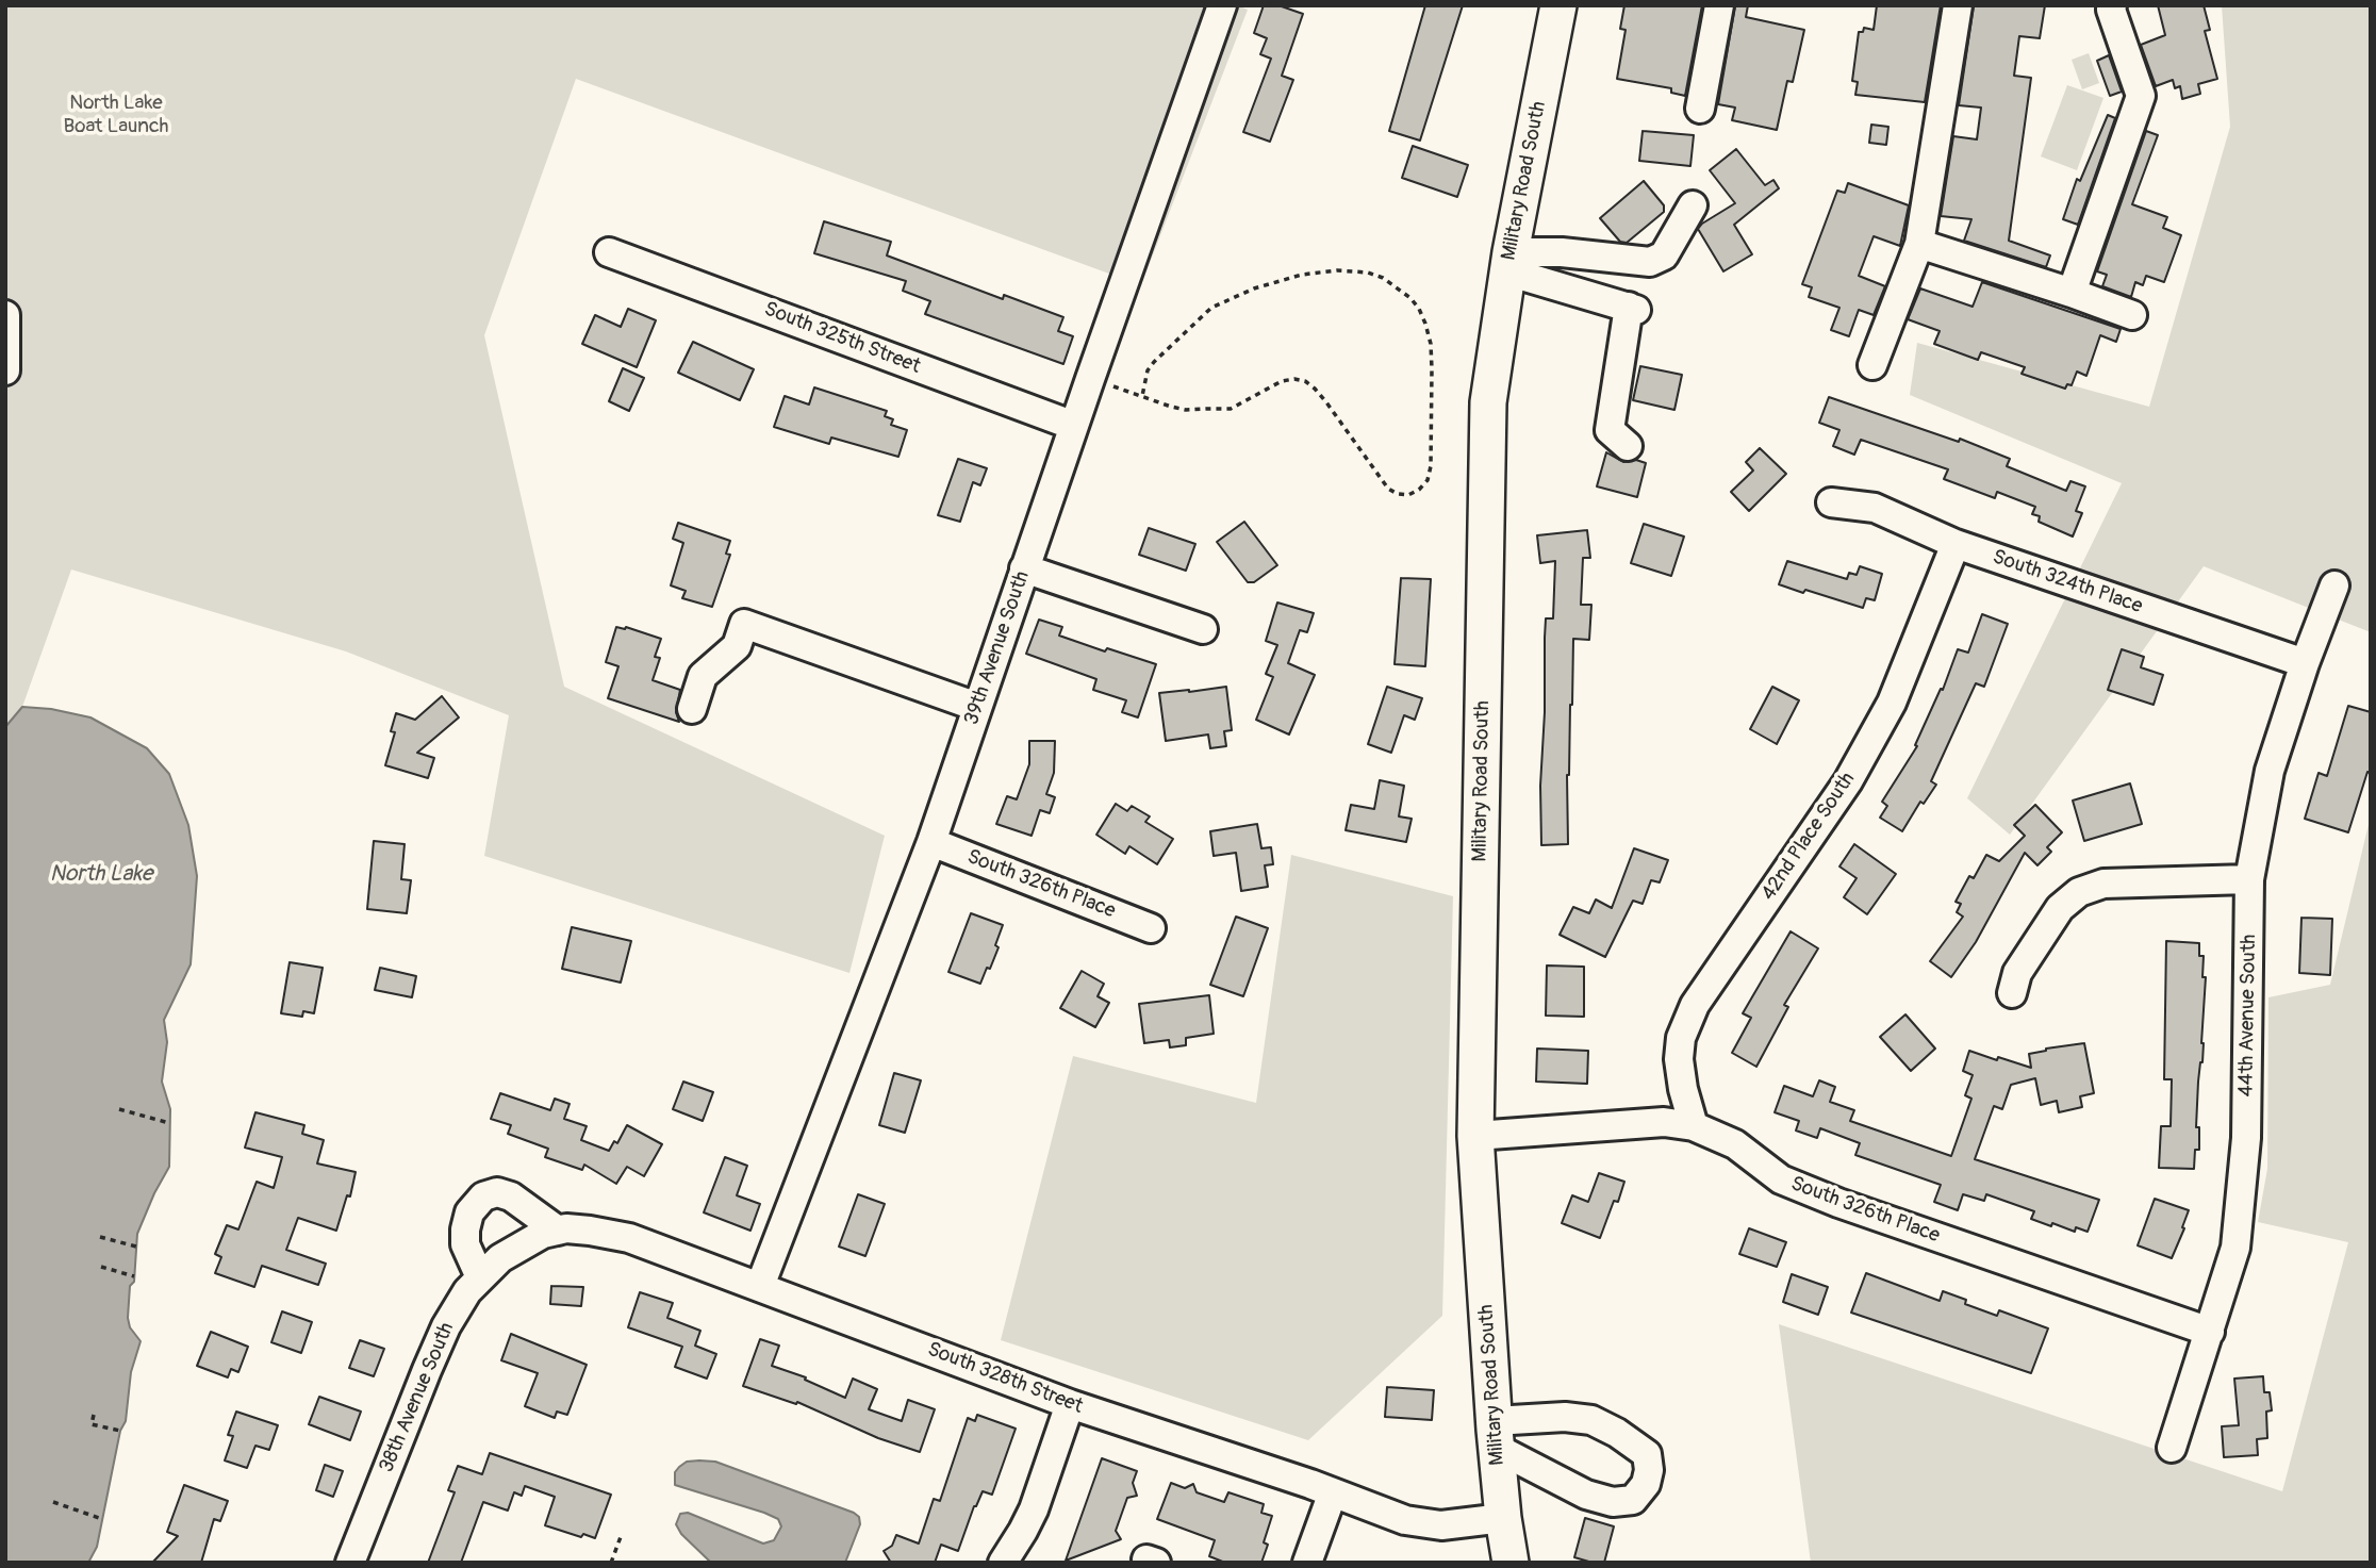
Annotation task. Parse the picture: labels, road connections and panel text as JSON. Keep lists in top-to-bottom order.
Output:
{
  "streets": {
    "main road": ["Military Road South"],
    "street": [
      "South 325th Street",
      "South 324th Place",
      "39th Avenue South",
      "42nd Place South",
      "South 326th Place",
      "44th Avenue South",
      "South 328th Street",
      "38th Avenue South"
    ]
  },
  "crossings": [
    ["Military Road South", "South 326th Place"],
    ["Military Road South", "South 328th Street"],
    ["South 325th Street", "39th Avenue South"],
    ["South 324th Place", "42nd Place South"],
    ["South 324th Place", "44th Avenue South"],
    ["39th Avenue South", "South 326th Place"],
    ["39th Avenue South", "South 328th Street"],
    ["42nd Place South", "South 326th Place"],
    ["South 326th Place", "44th Avenue South"],
    ["South 328th Street", "38th Avenue South"]
  ],
  "water": ["North Lake"],
  "parks": ["North Lake Boat Launch"]
}
